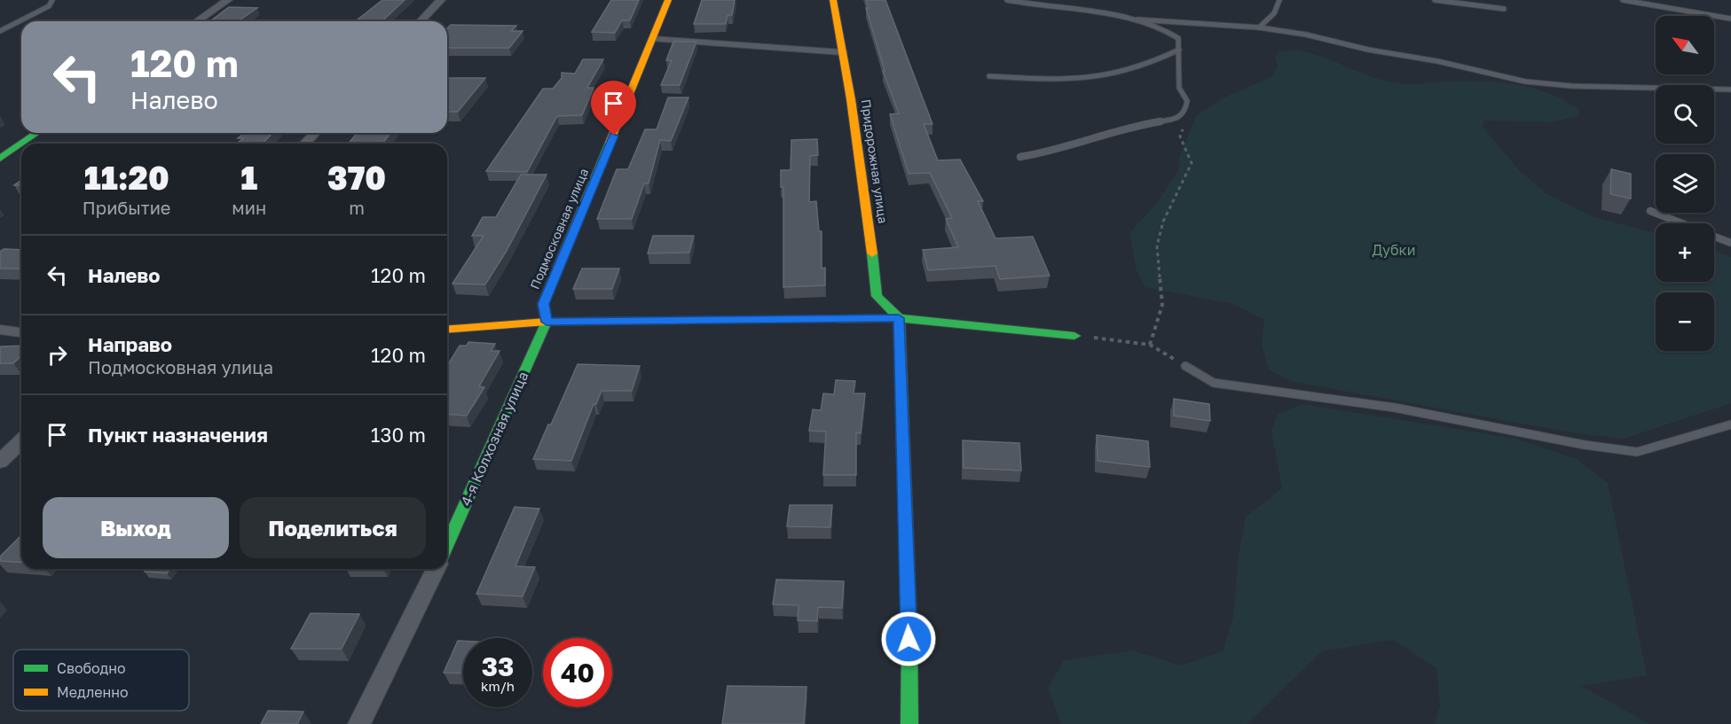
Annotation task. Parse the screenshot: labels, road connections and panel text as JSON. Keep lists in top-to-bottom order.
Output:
{
  "streets": {
    "street": ["Придорожная улица", "Подмосковная улица", "4-я Колхозная улица"]
  },
  "crossings": [
    ["Подмосковная улица", "4-я Колхозная улица"]
  ],
  "parks": ["Дубки"],
  "legend": ["Свободно", "Медленно"],
  "north": "top left",
  "page": {
    "map_buttons": ["+", "−"],
    "turn": ["120 m", "Налево"],
    "eta": [
      "11:20",
      "Прибытие",
      "1",
      "мин",
      "370",
      "m"
    ],
    "list": [
      {
        "name": "Налево",
        "value": "120 m"
      },
      {
        "name": "Направо",
        "note": "Подмосковная улица",
        "value": "120 m"
      },
      {
        "name": "Пункт назначения",
        "value": "130 m"
      }
    ],
    "buttons": ["Выход", "Поделиться"],
    "speed": "33 km/h",
    "limit": "40"
  }
}
